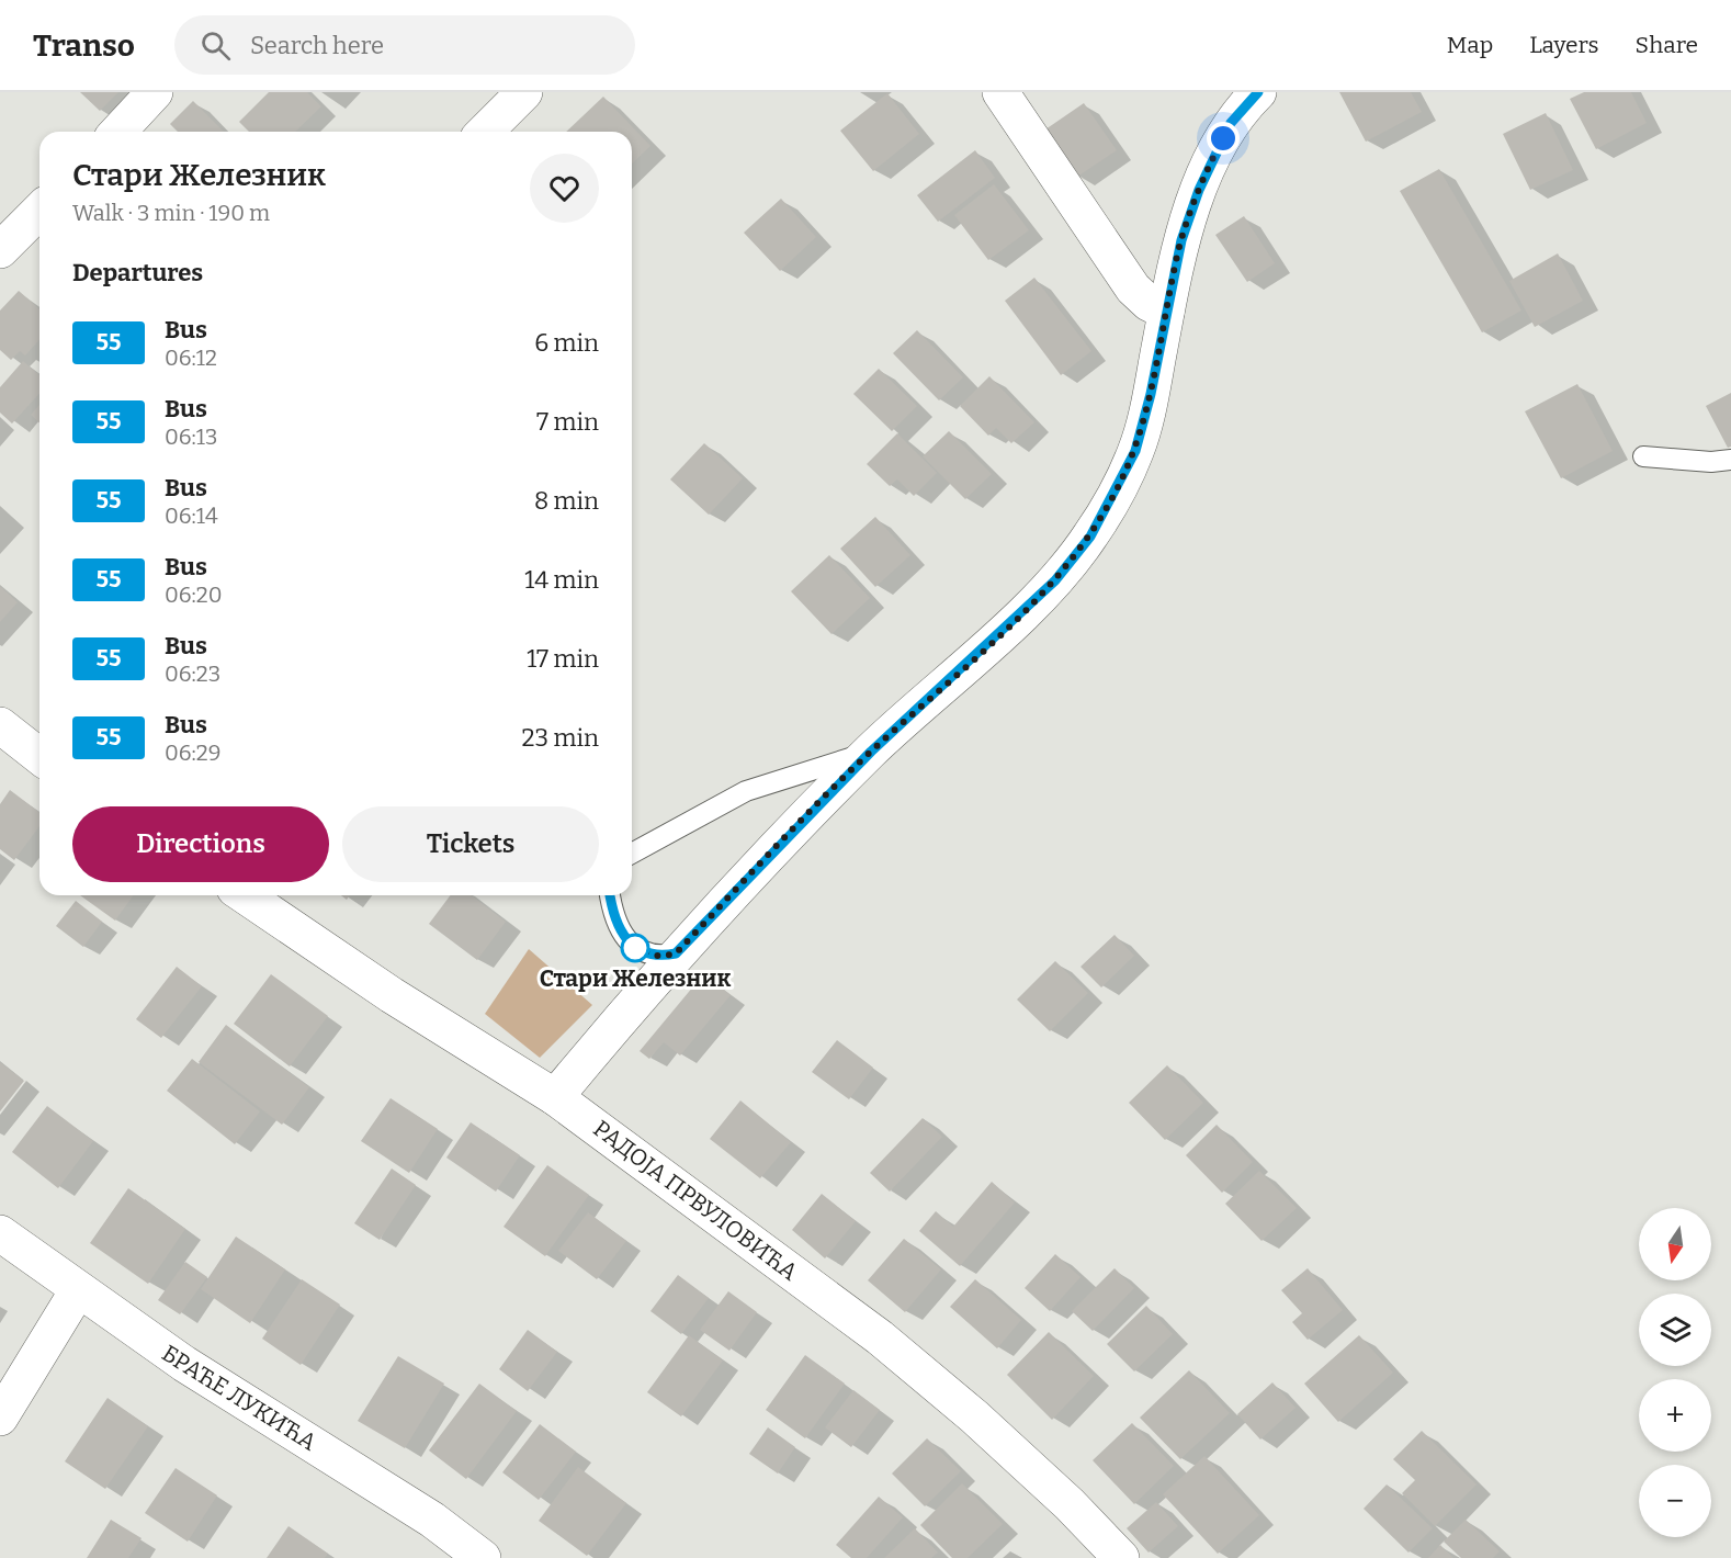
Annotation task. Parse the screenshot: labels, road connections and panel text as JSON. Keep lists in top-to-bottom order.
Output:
{
  "streets": {
    "street": ["РАДОЈА ПРВУЛОВИЋА", "БРАЋЕ ЛУКИЋА"]
  },
  "places": ["Стари Железник"],
  "lines": ["bus line 55"],
  "north": "bottom",
  "page": {
    "header": "Transo",
    "search": "Search here",
    "nav": ["Map", "Layers", "Share"],
    "heading": [
      ["Стари Железник", "Walk · 3 min · 190 m"],
      "Departures"
    ],
    "list": [
      {
        "mark": "55",
        "name": "Bus",
        "note": "06:12",
        "value": "6 min"
      },
      {
        "mark": "55",
        "name": "Bus",
        "note": "06:13",
        "value": "7 min"
      },
      {
        "mark": "55",
        "name": "Bus",
        "note": "06:14",
        "value": "8 min"
      },
      {
        "mark": "55",
        "name": "Bus",
        "note": "06:20",
        "value": "14 min"
      },
      {
        "mark": "55",
        "name": "Bus",
        "note": "06:23",
        "value": "17 min"
      },
      {
        "mark": "55",
        "name": "Bus",
        "note": "06:29",
        "value": "23 min"
      }
    ],
    "buttons": ["Directions", "Tickets"],
    "map_buttons": ["+", "−"]
  }
}
